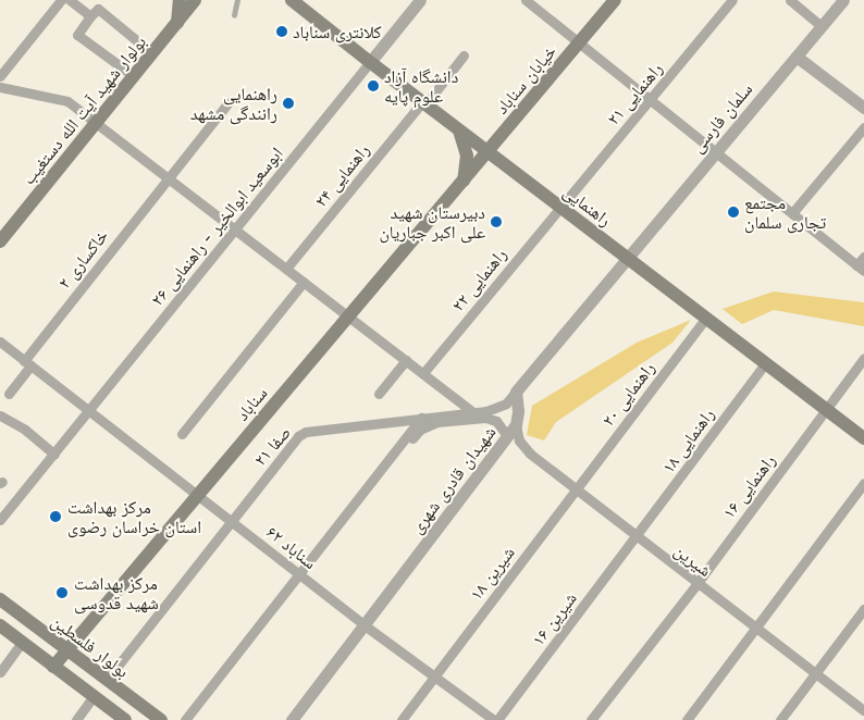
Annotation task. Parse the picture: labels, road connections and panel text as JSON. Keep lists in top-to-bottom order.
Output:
{
  "streets": {
    "main road": [
      "خیابان سناباد",
      "بولوار شهید آیت الله دستغیب",
      "راهنمایی",
      "سناباد",
      "بولوار فلسطین"
    ],
    "street": [
      "راهنمایی ۲۱",
      "سلمان فارسی",
      "راهنمایی ۲۴",
      "ابوسعید ابوالخیر - راهنمایی ۲۶",
      "خاکساری ۲",
      "راهنمایی ۲۲",
      "راهنمایی ۲۰",
      "راهنمایی ۱۸",
      "صفا ۲۱",
      "شهیدان قادری شهری",
      "راهنمایی ۱۶",
      "سناباد ۶۲",
      "شیرین",
      "شیرین ۱۸",
      "شیرین ۱۶"
    ]
  },
  "crossings": [
    ["خیابان سناباد", "راهنمایی"],
    ["خیابان سناباد", "سناباد"],
    ["راهنمایی ۲۱", "راهنمایی"],
    ["راهنمایی ۲۱", "راهنمایی ۲۲"],
    ["سلمان فارسی", "راهنمایی"],
    ["راهنمایی ۲۴", "راهنمایی"],
    ["راهنمایی", "ابوسعید ابوالخیر - راهنمایی ۲۶"],
    ["راهنمایی", "راهنمایی ۲۲"],
    ["راهنمایی", "راهنمایی ۲۰"],
    ["راهنمایی", "راهنمایی ۱۸"],
    ["راهنمایی", "راهنمایی ۱۶"],
    ["ابوسعید ابوالخیر - راهنمایی ۲۶", "سناباد ۶۲"],
    ["خاکساری ۲", "سناباد ۶۲"],
    ["راهنمایی ۲۰", "شیرین"],
    ["راهنمایی ۲۰", "شیرین ۱۸"],
    ["سناباد", "سناباد ۶۲"],
    ["سناباد", "بولوار فلسطین"],
    ["راهنمایی ۱۸", "شیرین"],
    ["راهنمایی ۱۸", "شیرین ۱۶"],
    ["صفا ۲۱", "شهیدان قادری شهری"],
    ["صفا ۲۱", "سناباد ۶۲"],
    ["صفا ۲۱", "بولوار فلسطین"],
    ["شهیدان قادری شهری", "سناباد ۶۲"],
    ["شهیدان قادری شهری", "شیرین"],
    ["راهنمایی ۱۶", "شیرین"],
    ["سناباد ۶۲", "شیرین ۱۸"],
    ["سناباد ۶۲", "شیرین ۱۶"],
    ["شیرین", "شیرین ۱۸"],
    ["شیرین", "شیرین ۱۶"]
  ],
  "places": [
    "کلانتری سناباد",
    "دانشگاه آزاد علوم پایه",
    "راهنمایی رانندگی مشهد",
    "مجتمع تجاری سلمان",
    "دبیرستان شهید علی اکبر جباریان",
    "مرکز بهداشت استان خراسان رضوی",
    "مرکز بهداشت شهید قدوسی"
  ]
}
